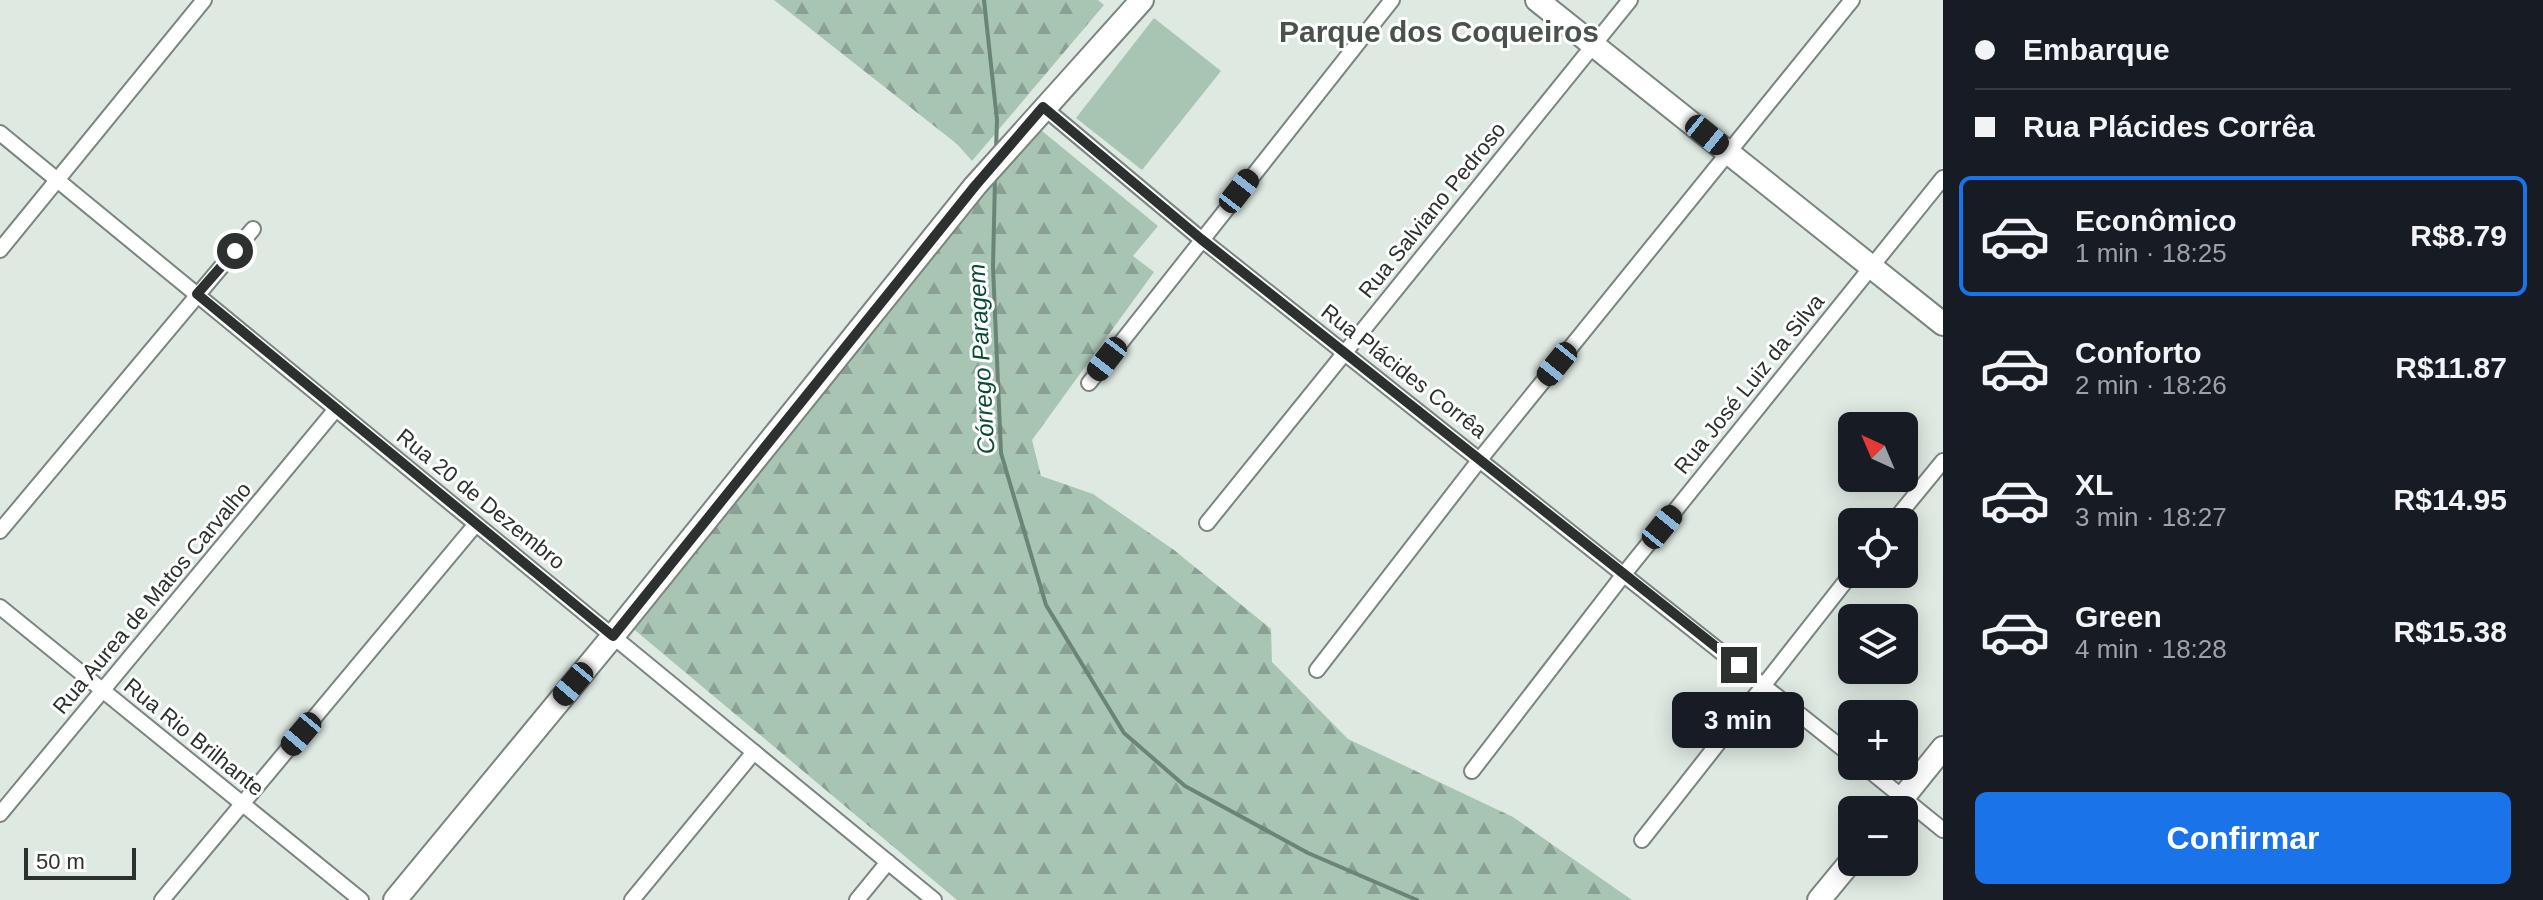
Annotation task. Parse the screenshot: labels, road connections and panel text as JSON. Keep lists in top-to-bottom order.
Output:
{
  "streets": {
    "street": [
      "Rua Salviano Pedroso",
      "Rua Plácides Corrêa",
      "Rua José Luiz da Silva",
      "Rua 20 de Dezembro",
      "Rua Aurea de Matos Carvalho",
      "Rua Rio Brilhante"
    ]
  },
  "crossings": [
    ["Rua Salviano Pedroso", "Rua Plácides Corrêa"],
    ["Rua Plácides Corrêa", "Rua José Luiz da Silva"],
    ["Rua 20 de Dezembro", "Rua Aurea de Matos Carvalho"],
    ["Rua Aurea de Matos Carvalho", "Rua Rio Brilhante"]
  ],
  "districts": ["Parque dos Coqueiros"],
  "water": ["Córrego Paragem"],
  "scale_bar": "50 m",
  "north": "top left",
  "page": {
    "banner": ["Embarque", "Rua Plácides Corrêa"],
    "list": [
      {
        "name": "Econômico",
        "note": "1 min · 18:25",
        "value": "R$8.79"
      },
      {
        "name": "Conforto",
        "note": "2 min · 18:26",
        "value": "R$11.87"
      },
      {
        "name": "XL",
        "note": "3 min · 18:27",
        "value": "R$14.95"
      },
      {
        "name": "Green",
        "note": "4 min · 18:28",
        "value": "R$15.38"
      }
    ],
    "map_buttons": ["+", "−"],
    "bubble": "3 min",
    "buttons": "Confirmar",
    "scale": "50 m"
  }
}
